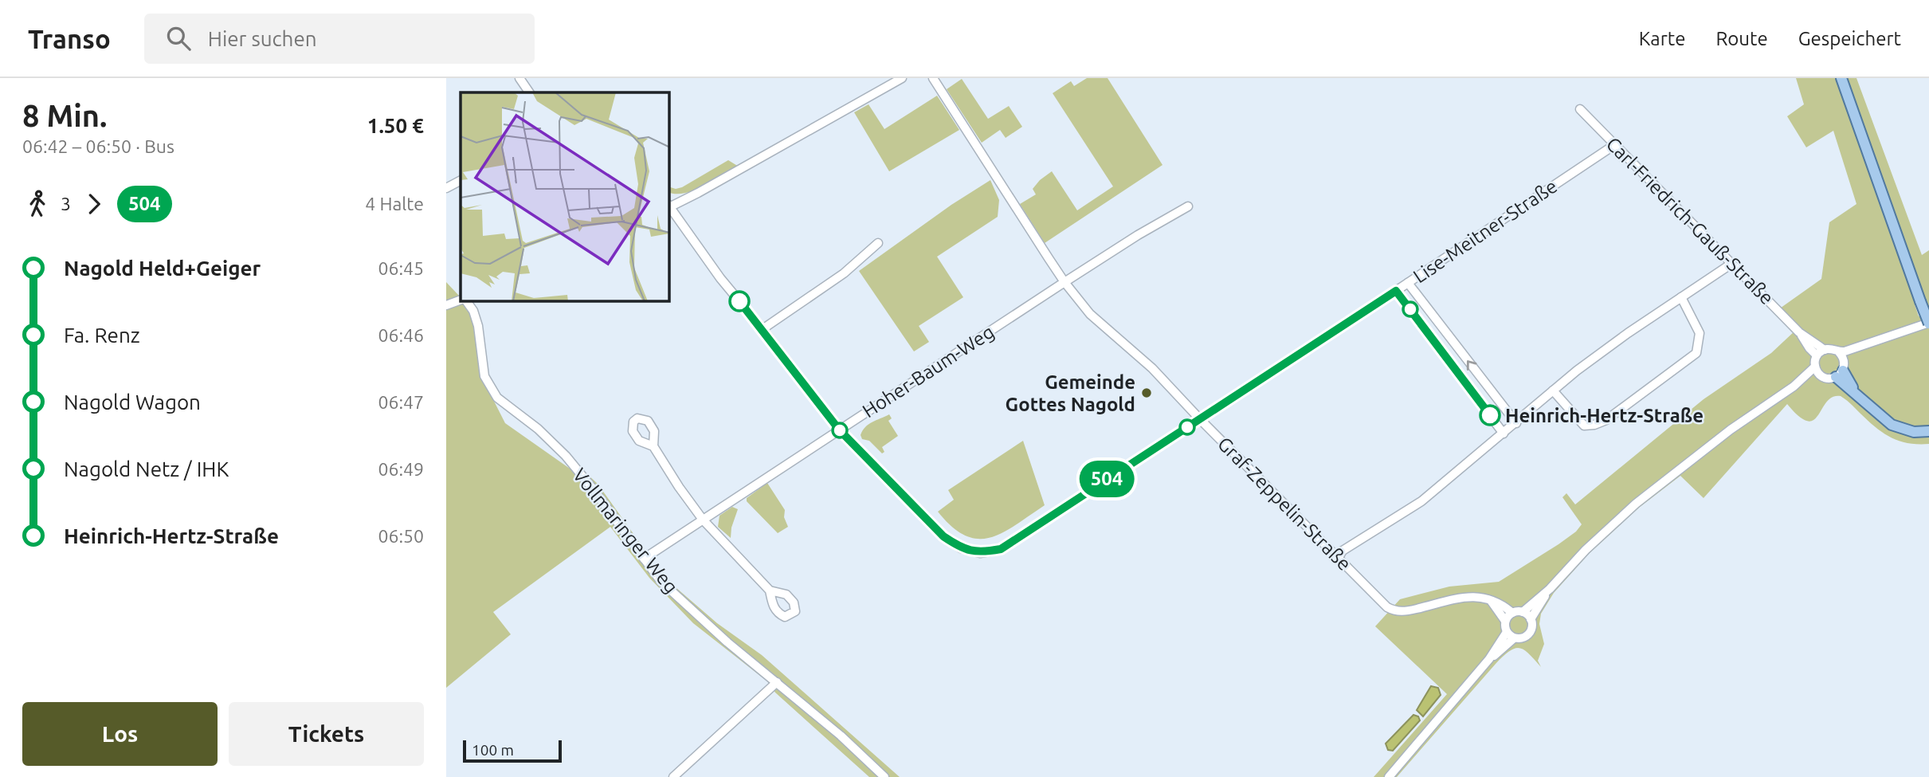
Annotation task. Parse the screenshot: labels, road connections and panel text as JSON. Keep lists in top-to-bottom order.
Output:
{
  "streets": {
    "street": [
      "Carl-Friedrich-Gauß-Straße",
      "Lise-Meitner-Straße",
      "Hoher-Baum-Weg",
      "Graf-Zeppelin-Straße",
      "Vollmaringer Weg"
    ]
  },
  "crossings": [
    ["Carl-Friedrich-Gauß-Straße", "Lise-Meitner-Straße"],
    ["Lise-Meitner-Straße", "Hoher-Baum-Weg"],
    ["Lise-Meitner-Straße", "Graf-Zeppelin-Straße"],
    ["Hoher-Baum-Weg", "Graf-Zeppelin-Straße"],
    ["Hoher-Baum-Weg", "Vollmaringer Weg"]
  ],
  "places": ["Gemeinde Gottes Nagold", "Heinrich-Hertz-Straße"],
  "lines": ["bus line 504"],
  "scale_bar": "100 m",
  "page": {
    "header": "Transo",
    "search": "Hier suchen",
    "nav": ["Karte", "Route", "Gespeichert"],
    "heading": ["8 Min.", "06:42 – 06:50 · Bus", "1.50 €"],
    "on_map": "504",
    "legs": ["3", "504", "4 Halte"],
    "list": [
      {
        "name": "Nagold Held+Geiger",
        "value": "06:45"
      },
      {
        "name": "Fa. Renz",
        "value": "06:46"
      },
      {
        "name": "Nagold Wagon",
        "value": "06:47"
      },
      {
        "name": "Nagold Netz / IHK",
        "value": "06:49"
      },
      {
        "name": "Heinrich-Hertz-Straße",
        "value": "06:50"
      }
    ],
    "buttons": ["Los", "Tickets"],
    "scale": "100 m"
  }
}
